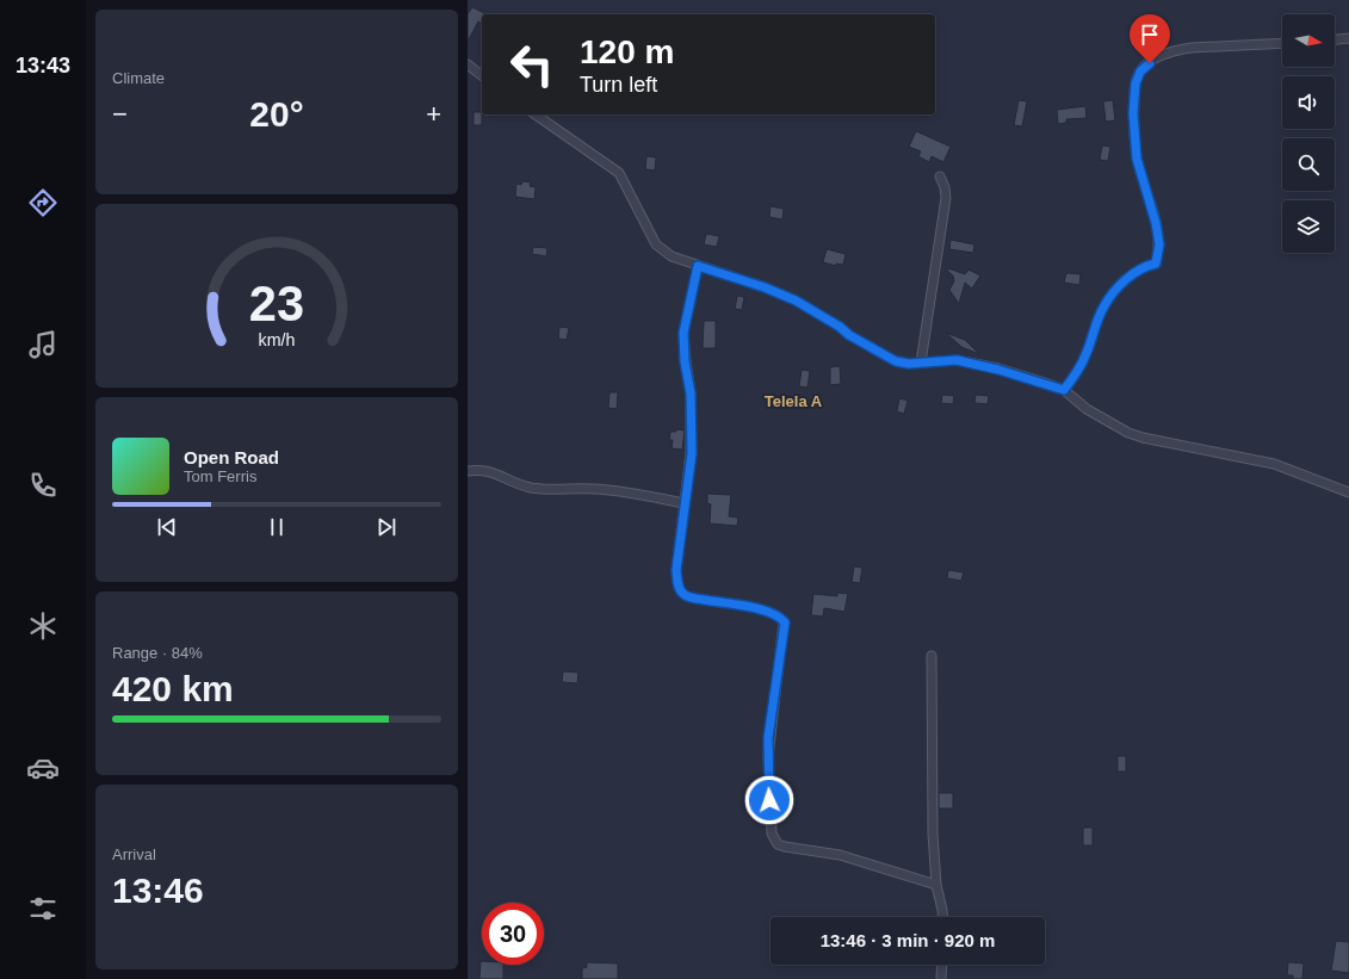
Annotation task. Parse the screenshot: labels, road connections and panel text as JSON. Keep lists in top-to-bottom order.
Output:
{
  "districts": ["Telela A"],
  "north": "right",
  "page": {
    "tabs": "13:43",
    "tile": [
      "Climate",
      ["Range · 84%", "420 km"],
      ["Arrival", "13:46"]
    ],
    "turn": ["120 m", "Turn left"],
    "heat": ["−", "20°", "+"],
    "song": ["Open Road", "Tom Ferris"],
    "limit": "30",
    "trip": "13:46 · 3 min · 920 m",
    "gauge": ["23", "km/h"]
  }
}
